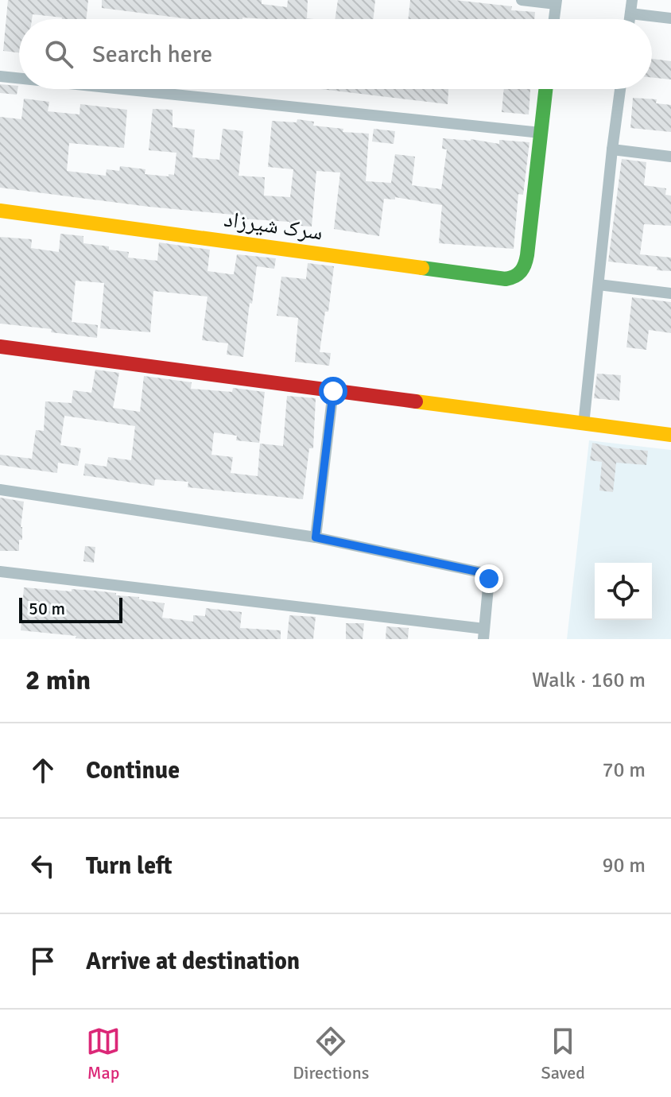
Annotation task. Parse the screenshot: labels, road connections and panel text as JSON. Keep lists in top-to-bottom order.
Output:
{
  "streets": {
    "street": ["سرک شیرزاد"]
  },
  "scale_bar": "50 m",
  "page": {
    "search": "Search here",
    "scale": "50 m",
    "heading": ["2 min", "Walk · 160 m"],
    "list": [
      ["Continue", "70 m"],
      ["Turn left", "90 m"],
      "Arrive at destination"
    ],
    "nav": ["Map", "Directions", "Saved"]
  }
}
